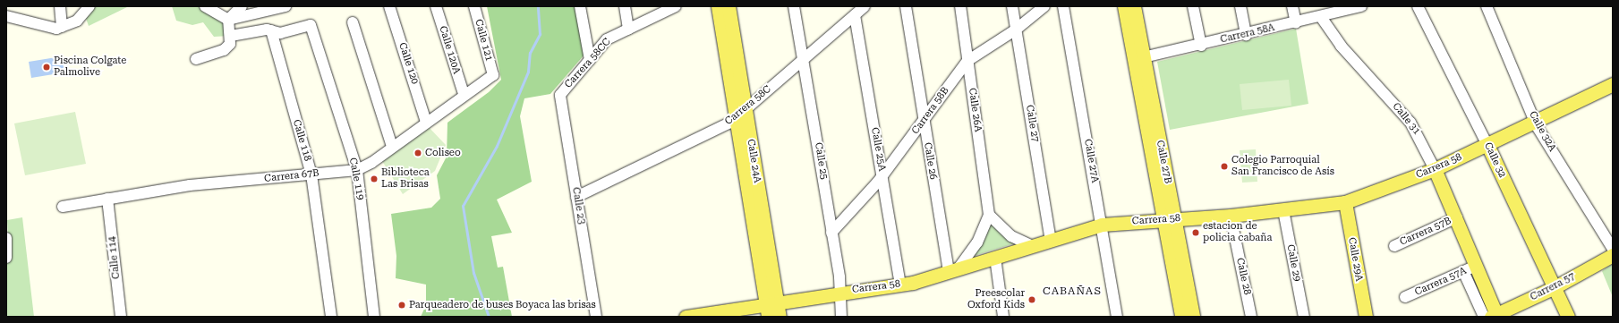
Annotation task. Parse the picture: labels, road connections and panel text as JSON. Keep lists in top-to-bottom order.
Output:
{
  "streets": {
    "main road": [
      "Calle 31",
      "Calle 32",
      "Calle 24A",
      "Calle 27B",
      "Carrera 58",
      "Calle 29A",
      "Carrera 57"
    ],
    "street": [
      "Carrera 58A",
      "Calle 121",
      "Calle 120A",
      "Calle 120",
      "Carrera 58CC",
      "Carrera 58C",
      "Calle 26A",
      "Carrera 58B",
      "Calle 27",
      "Calle 32A",
      "Calle 118",
      "Calle 25A",
      "Calle 25",
      "Calle 26",
      "Calle 27A",
      "Carrera 67B",
      "Calle 119",
      "Calle 23",
      "Carrera 57B",
      "Calle 114",
      "Calle 29",
      "Calle 28",
      "Carrera 57A"
    ]
  },
  "crossings": [
    ["Carrera 58A", "Calle 31"],
    ["Carrera 58A", "Calle 27B"],
    ["Calle 121", "Carrera 67B"],
    ["Calle 120A", "Carrera 67B"],
    ["Calle 120", "Carrera 67B"],
    ["Carrera 58CC", "Calle 23"],
    ["Carrera 58C", "Calle 25A"],
    ["Carrera 58C", "Calle 24A"],
    ["Carrera 58C", "Calle 25"],
    ["Carrera 58C", "Calle 23"],
    ["Calle 26A", "Carrera 58B"],
    ["Carrera 58B", "Calle 27"],
    ["Carrera 58B", "Calle 25A"],
    ["Carrera 58B", "Calle 25"],
    ["Carrera 58B", "Calle 26"],
    ["Calle 31", "Carrera 58"],
    ["Calle 31", "Carrera 57B"],
    ["Calle 31", "Carrera 57A"],
    ["Calle 31", "Carrera 57"],
    ["Calle 27", "Carrera 58"],
    ["Calle 32A", "Carrera 58"],
    ["Calle 118", "Carrera 67B"],
    ["Calle 118", "Calle 119"],
    ["Calle 25A", "Carrera 58"],
    ["Calle 32", "Carrera 58"],
    ["Calle 32", "Carrera 57"],
    ["Calle 24A", "Carrera 58"],
    ["Calle 25", "Carrera 58"],
    ["Calle 26", "Carrera 58"],
    ["Calle 27A", "Carrera 58"],
    ["Calle 27B", "Carrera 58"],
    ["Carrera 58", "Calle 29A"],
    ["Carrera 58", "Calle 29"],
    ["Carrera 58", "Calle 28"],
    ["Carrera 67B", "Calle 119"],
    ["Carrera 67B", "Calle 114"]
  ],
  "districts": ["CABAÑAS"],
  "places": [
    "Piscina Colgate Palmolive",
    "Coliseo",
    "Colegio Parroquial San Francisco de Asís",
    "Biblioteca Las Brisas",
    "estacion de policia cabaña",
    "Preescolar Oxford Kids",
    "Parqueadero de buses Boyaca las brisas"
  ]
}
